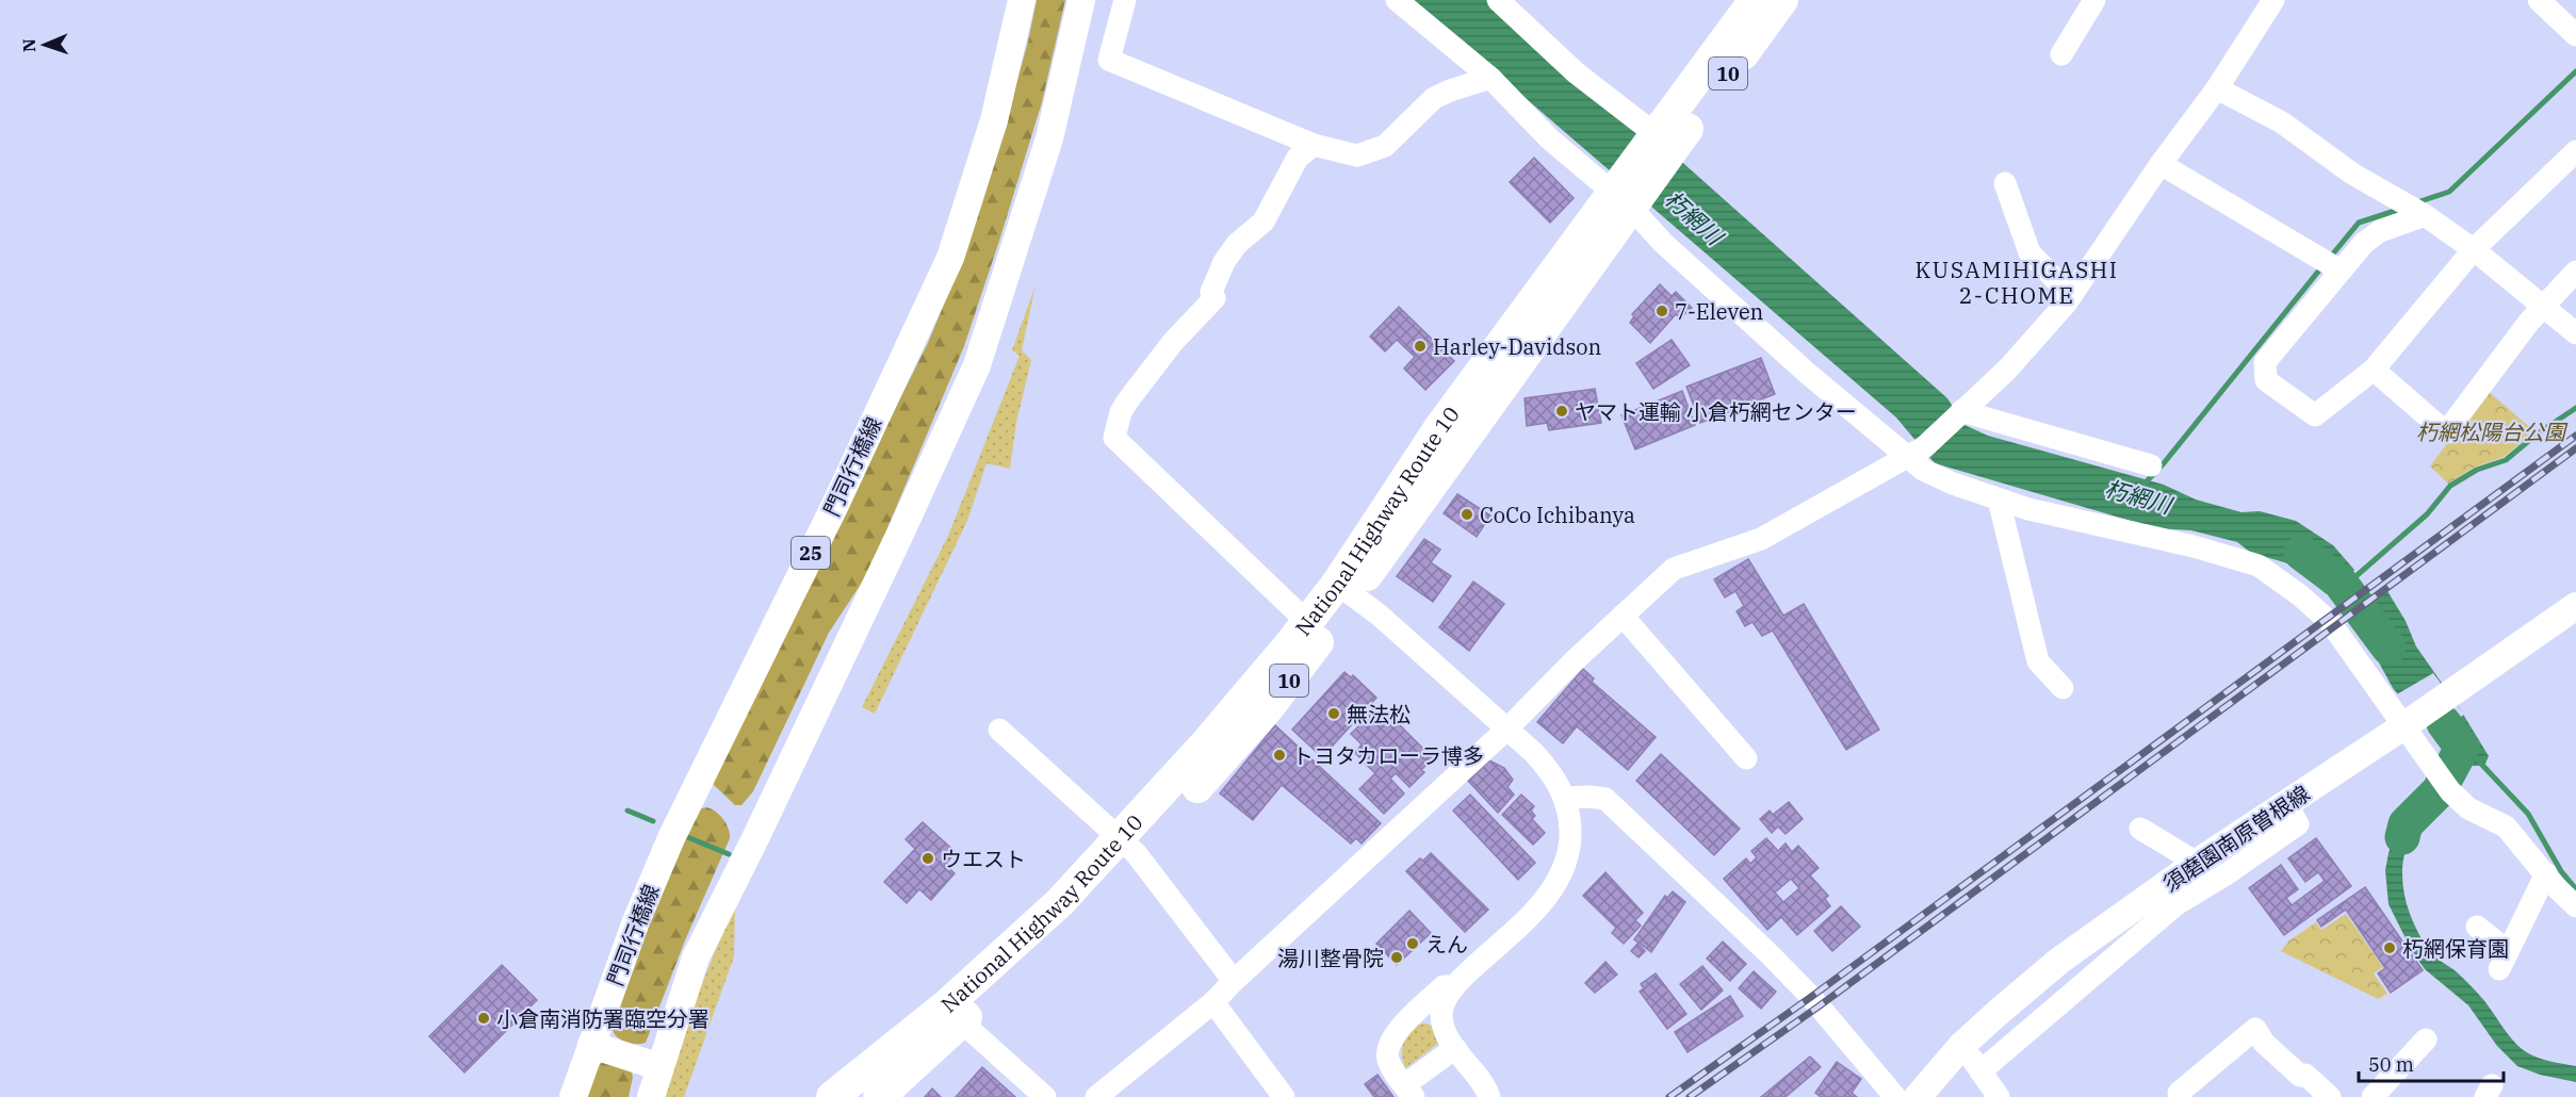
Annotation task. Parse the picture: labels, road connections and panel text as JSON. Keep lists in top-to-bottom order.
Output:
{
  "streets": {
    "highway": ["10", "National Highway Route 10"],
    "main road": ["門司行橋線", "25", "須磨園南原曽根線"]
  },
  "crossings": [
    ["10", "National Highway Route 10"]
  ],
  "districts": ["KUSAMIHIGASHI 2-CHOME"],
  "water": ["朽網川"],
  "parks": ["朽網松陽台公園"],
  "places": [
    "7-Eleven",
    "Harley-Davidson",
    "ヤマト運輸 小倉朽網センター",
    "CoCo Ichibanya",
    "無法松",
    "トヨタカローラ博多",
    "ウエスト",
    "えん",
    "朽網保育園",
    "湯川整骨院",
    "小倉南消防署臨空分署"
  ],
  "scale_bar": "50 m",
  "north": "left"
}
